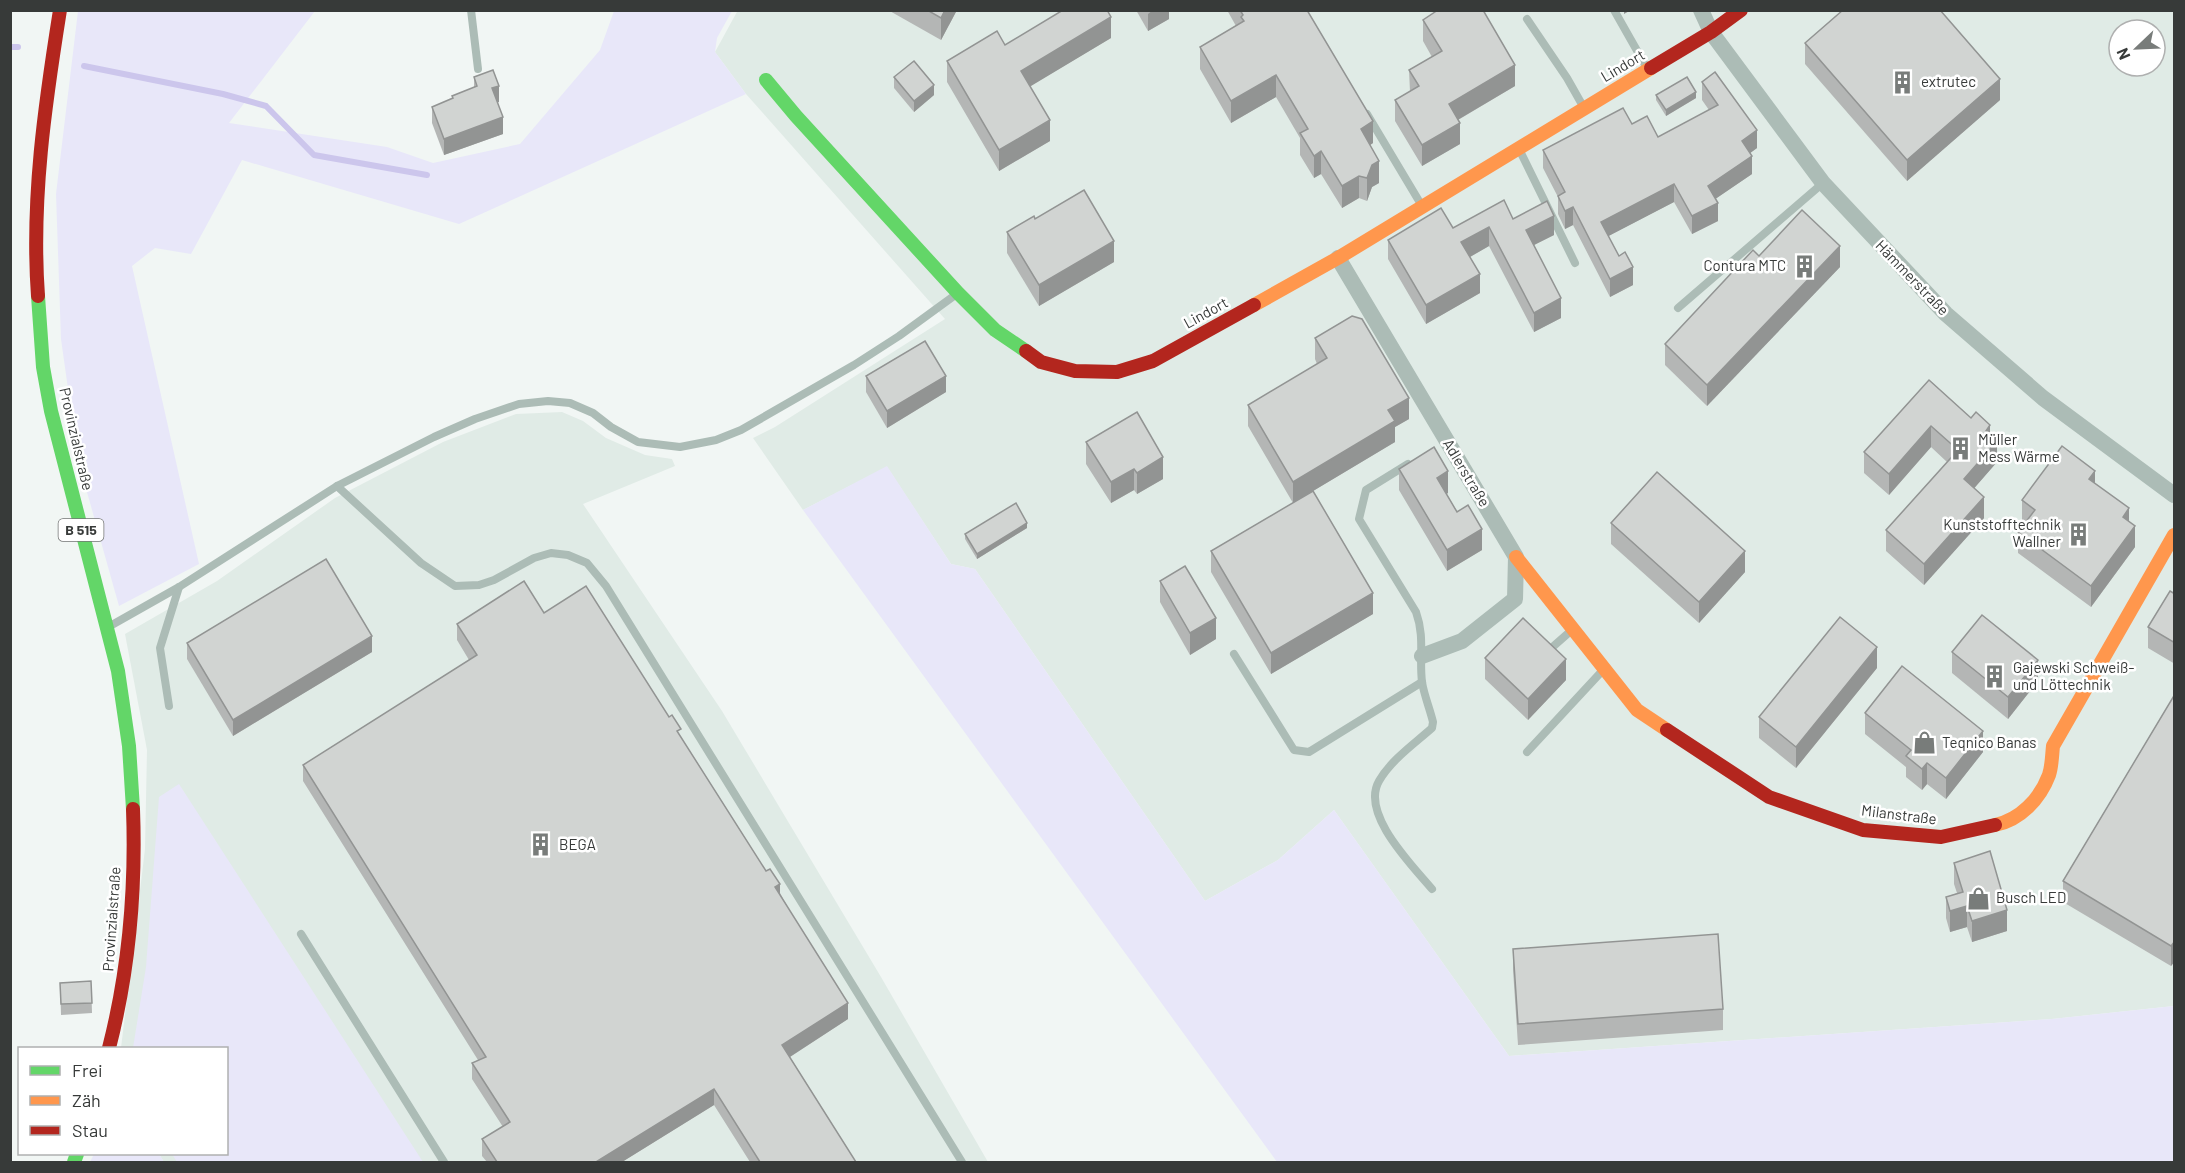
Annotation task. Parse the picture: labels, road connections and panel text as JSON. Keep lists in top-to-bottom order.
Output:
{
  "streets": {
    "street": [
      "Lindort",
      "Hämmerstraße",
      "Provinzialstraße",
      "Adlerstraße",
      "B 515",
      "Milanstraße"
    ]
  },
  "crossings": [
    ["Lindort", "Hämmerstraße"],
    ["Lindort", "Adlerstraße"],
    ["Adlerstraße", "Milanstraße"]
  ],
  "places": {
    "building": [
      "extrutec",
      "Contura MTC",
      "Müller Mess Wärme",
      "Kunststofftechnik Wallner",
      "Gajewski Schweiß- und Löttechnik",
      "BEGA"
    ],
    "shop": ["Teqnico Banas", "Busch LED"]
  },
  "legend": ["Frei", "Zäh", "Stau"],
  "north": "bottom left"
}
